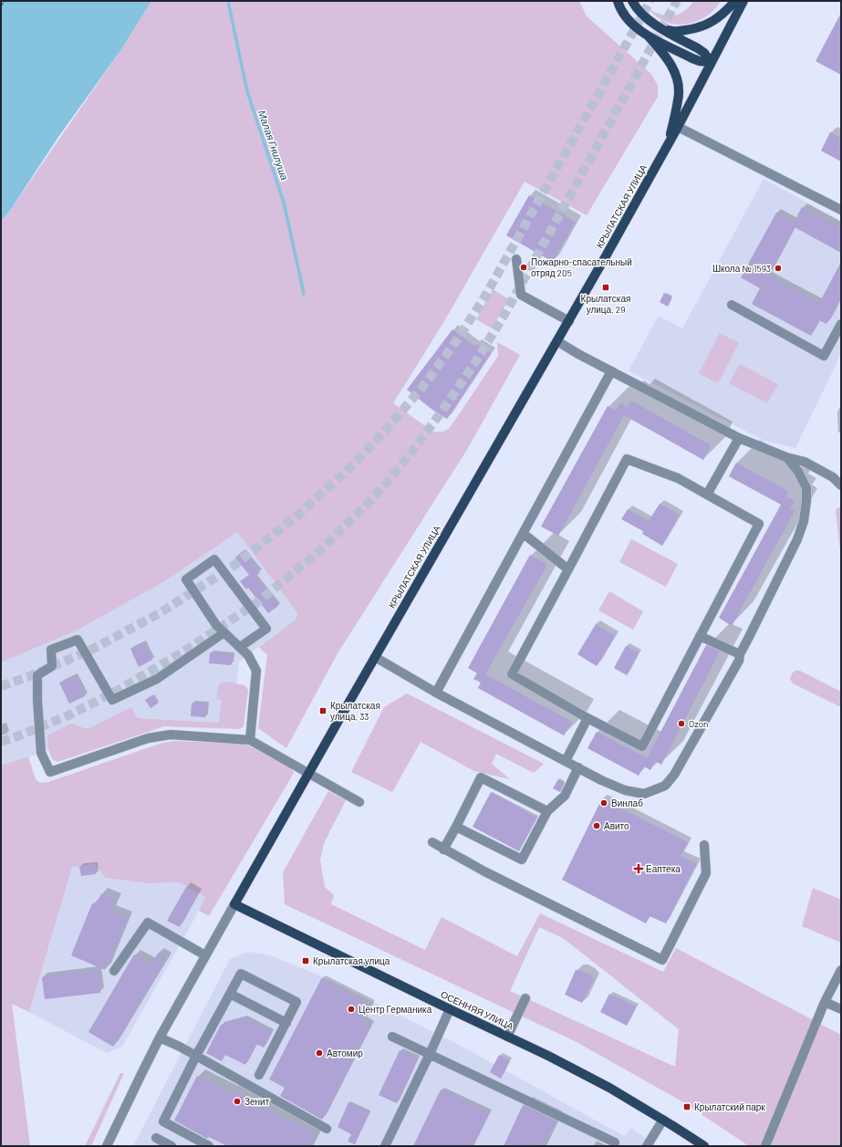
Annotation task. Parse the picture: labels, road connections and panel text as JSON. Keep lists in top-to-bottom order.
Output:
{
  "streets": {
    "main road": ["КРЫЛАТСКАЯ УЛИЦА", "ОСЕННЯЯ УЛИЦА"]
  },
  "crossings": [
    ["КРЫЛАТСКАЯ УЛИЦА", "ОСЕННЯЯ УЛИЦА"]
  ],
  "water": ["Малая Гнилуша"],
  "places": {
    "other": [
      "Пожарно-спасательный отряд 205",
      "Школа № 1593",
      "Ozon",
      "Винлаб",
      "Авито",
      "Центр Германика",
      "Автомир",
      "Зенит"
    ],
    "transit": [
      "Крылатская улица, 29",
      "Крылатская улица, 33",
      "Крылатская улица",
      "Крылатский парк"
    ],
    "health": ["Еаптека"]
  }
}
